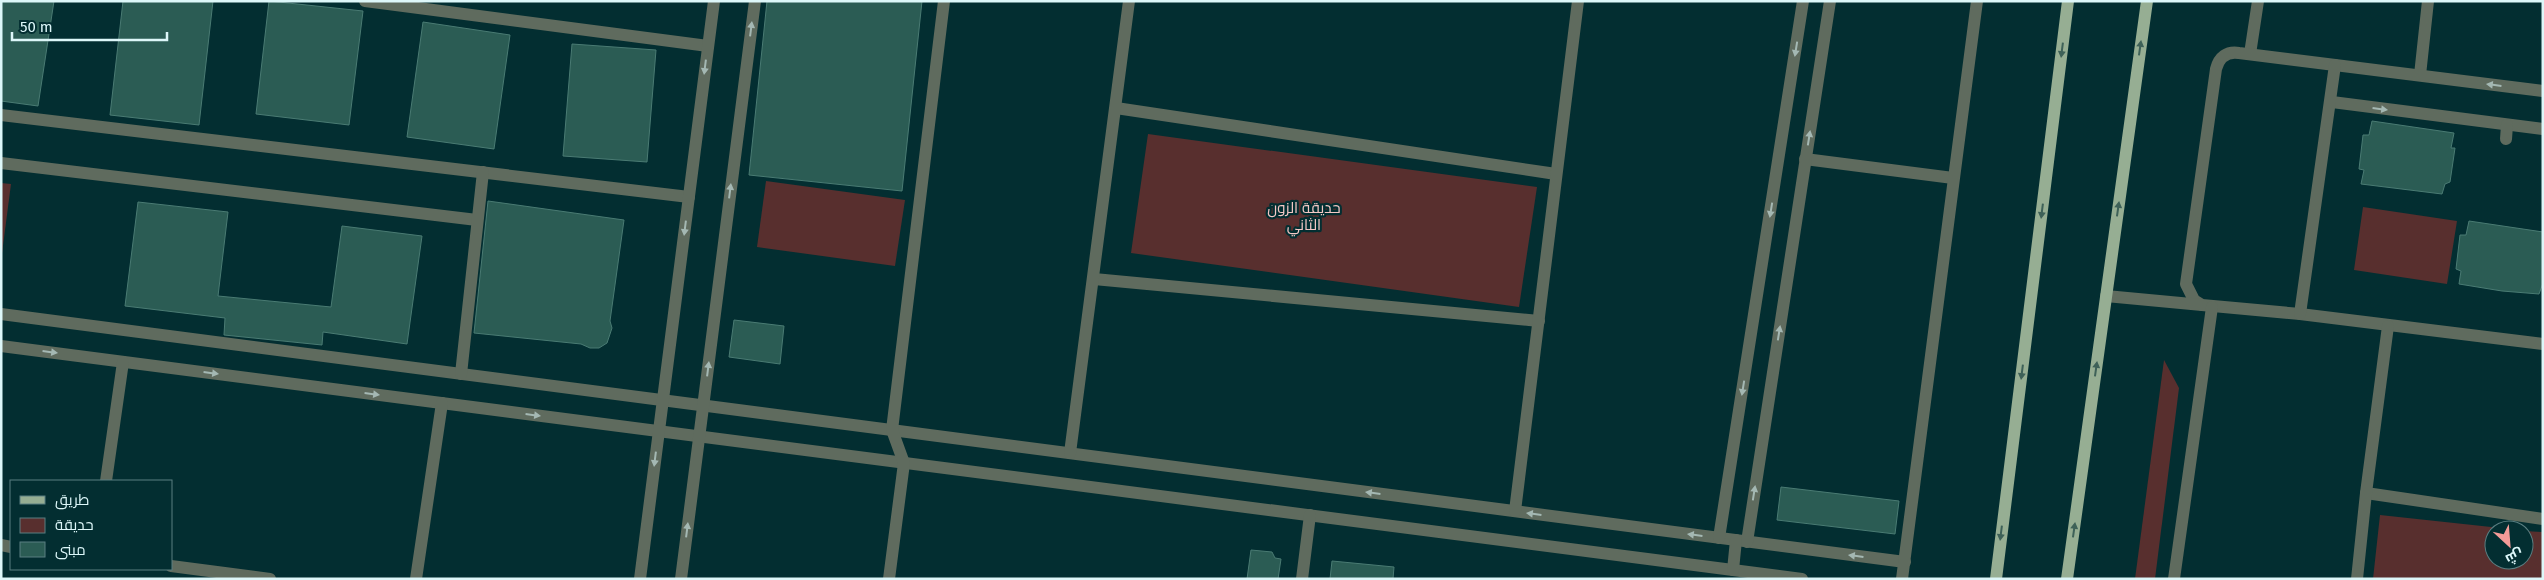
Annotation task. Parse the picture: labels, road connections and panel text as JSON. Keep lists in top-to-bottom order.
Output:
{
  "parks": ["حديقة الزون الثاني"],
  "legend": ["طريق", "حديقة", "مبنى"],
  "scale_bar": "50 m",
  "north": "bottom right"
}
